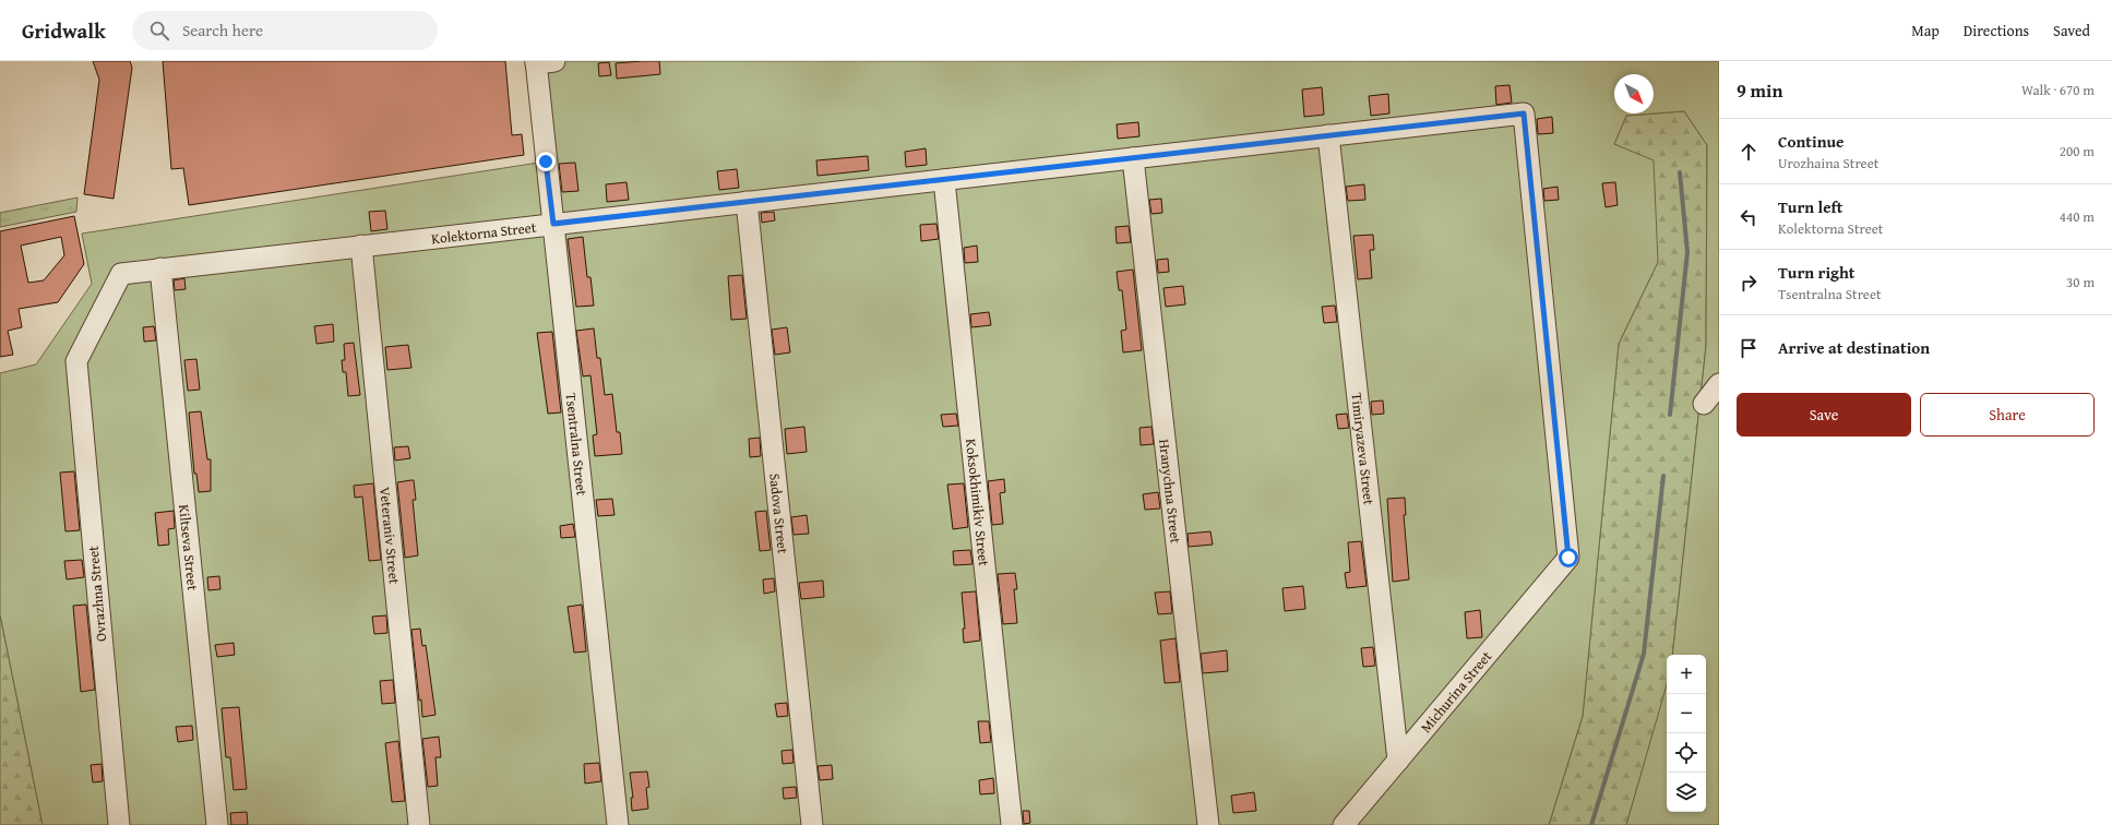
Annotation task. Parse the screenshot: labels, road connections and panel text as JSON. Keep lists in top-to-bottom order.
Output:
{
  "streets": {
    "lane": [
      "Kolektorna Street",
      "Tsentralna Street",
      "Timiryazeva Street",
      "Hranychna Street",
      "Koksokhimikiv Street",
      "Sadova Street",
      "Veteraniv Street",
      "Kiltseva Street",
      "Ovrazhna Street",
      "Michurina Street"
    ]
  },
  "crossings": [
    ["Kolektorna Street", "Tsentralna Street"],
    ["Kolektorna Street", "Timiryazeva Street"],
    ["Kolektorna Street", "Hranychna Street"],
    ["Kolektorna Street", "Koksokhimikiv Street"],
    ["Kolektorna Street", "Sadova Street"],
    ["Kolektorna Street", "Veteraniv Street"],
    ["Kolektorna Street", "Kiltseva Street"],
    ["Kolektorna Street", "Ovrazhna Street"],
    ["Kolektorna Street", "Michurina Street"],
    ["Timiryazeva Street", "Michurina Street"]
  ],
  "north": "bottom right",
  "page": {
    "header": "Gridwalk",
    "search": "Search here",
    "nav": ["Map", "Directions", "Saved"],
    "heading": ["9 min", "Walk · 670 m"],
    "list": [
      ["Continue", "Urozhaina Street", "200 m"],
      ["Turn left", "Kolektorna Street", "440 m"],
      ["Turn right", "Tsentralna Street", "30 m"],
      "Arrive at destination"
    ],
    "buttons": ["Save", "Share"],
    "map_buttons": ["+", "−"]
  }
}
